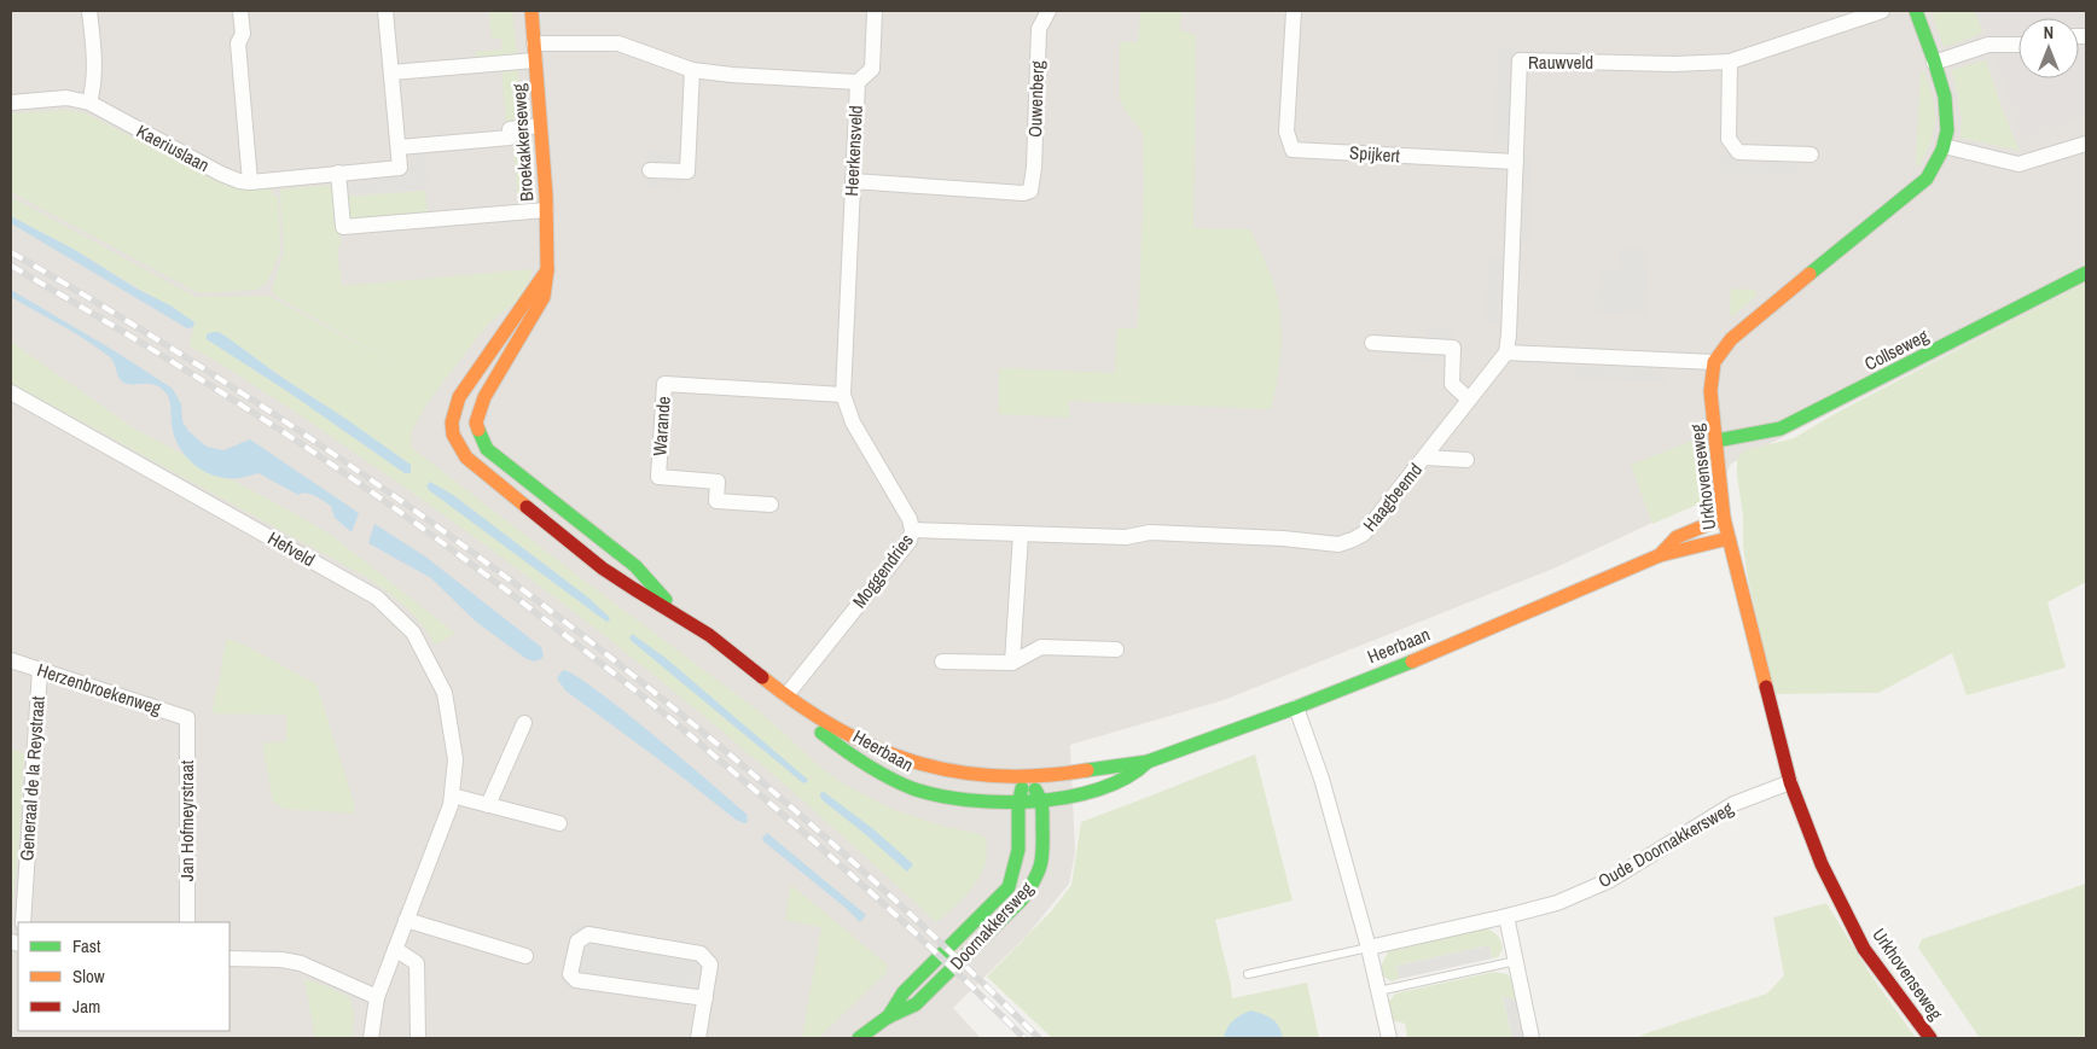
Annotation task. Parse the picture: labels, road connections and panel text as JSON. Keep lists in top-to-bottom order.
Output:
{
  "streets": {
    "street": [
      "Rauwveld",
      "Ouwenberg",
      "Broekakkerseweg",
      "Kaeriuslaan",
      "Heerkensveld",
      "Spijkert",
      "Collseweg",
      "Warande",
      "Urkhovenseweg",
      "Haagbeemd",
      "Hefveld",
      "Moggendries",
      "Heerbaan",
      "Herzenbroekenweg",
      "Generaal de la Reystraat",
      "Jan Hofmeyrstraat",
      "Oude Doornakkersweg",
      "Doornakkersweg"
    ]
  },
  "crossings": [
    ["Rauwveld", "Spijkert"],
    ["Rauwveld", "Haagbeemd"],
    ["Ouwenberg", "Heerkensveld"],
    ["Broekakkerseweg", "Heerkensveld"],
    ["Broekakkerseweg", "Heerbaan"],
    ["Heerkensveld", "Warande"],
    ["Heerkensveld", "Moggendries"],
    ["Collseweg", "Urkhovenseweg"],
    ["Urkhovenseweg", "Heerbaan"],
    ["Urkhovenseweg", "Oude Doornakkersweg"],
    ["Haagbeemd", "Moggendries"],
    ["Moggendries", "Heerbaan"],
    ["Heerbaan", "Doornakkersweg"],
    ["Herzenbroekenweg", "Generaal de la Reystraat"],
    ["Herzenbroekenweg", "Jan Hofmeyrstraat"]
  ],
  "legend": ["Fast", "Slow", "Jam"],
  "north": "top"
}
